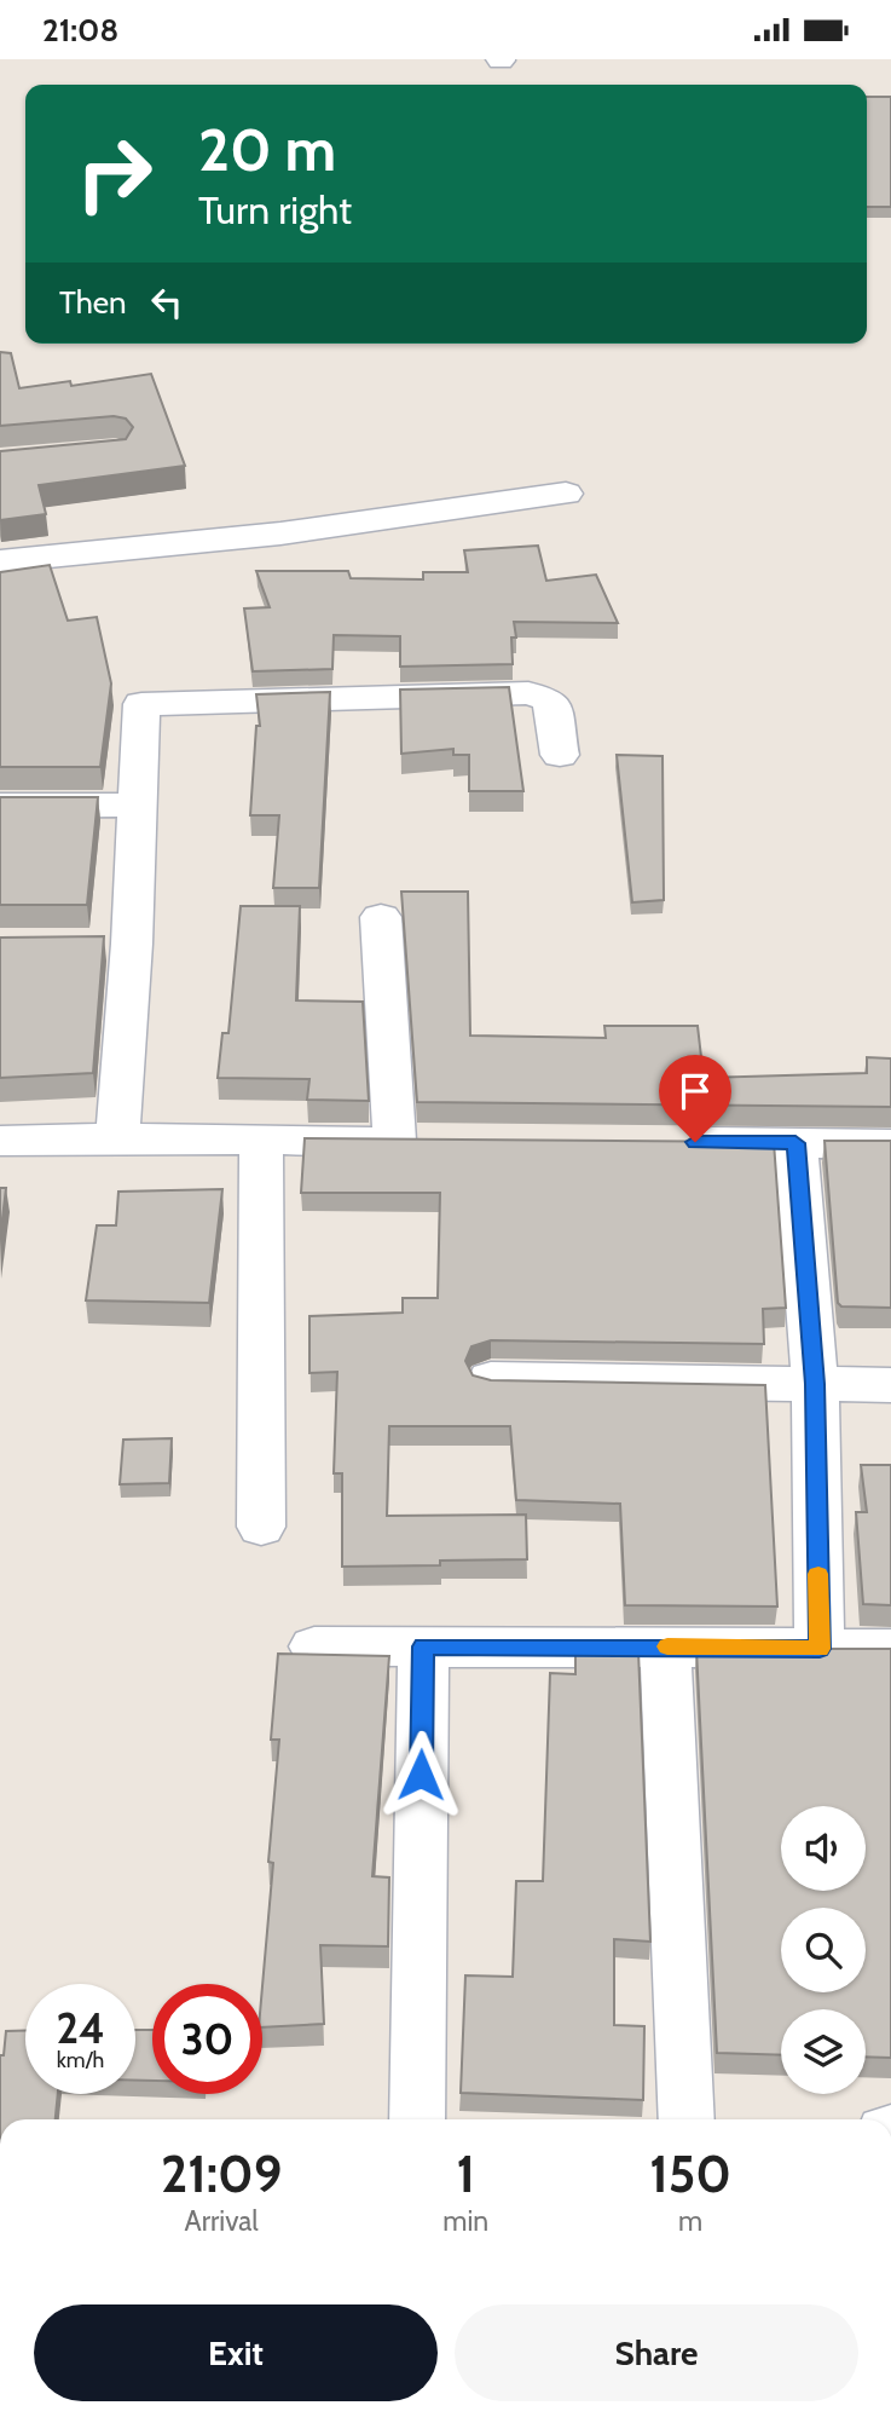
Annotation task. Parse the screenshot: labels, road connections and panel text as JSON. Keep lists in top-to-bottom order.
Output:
{
  "page": {
    "status": "21:08",
    "turn": ["20 m", "Turn right"],
    "then": "Then",
    "speed": "24 km/h",
    "limit": "30",
    "eta": [
      "21:09",
      "Arrival",
      "1",
      "min",
      "150",
      "m"
    ],
    "buttons": ["Exit", "Share"]
  }
}
